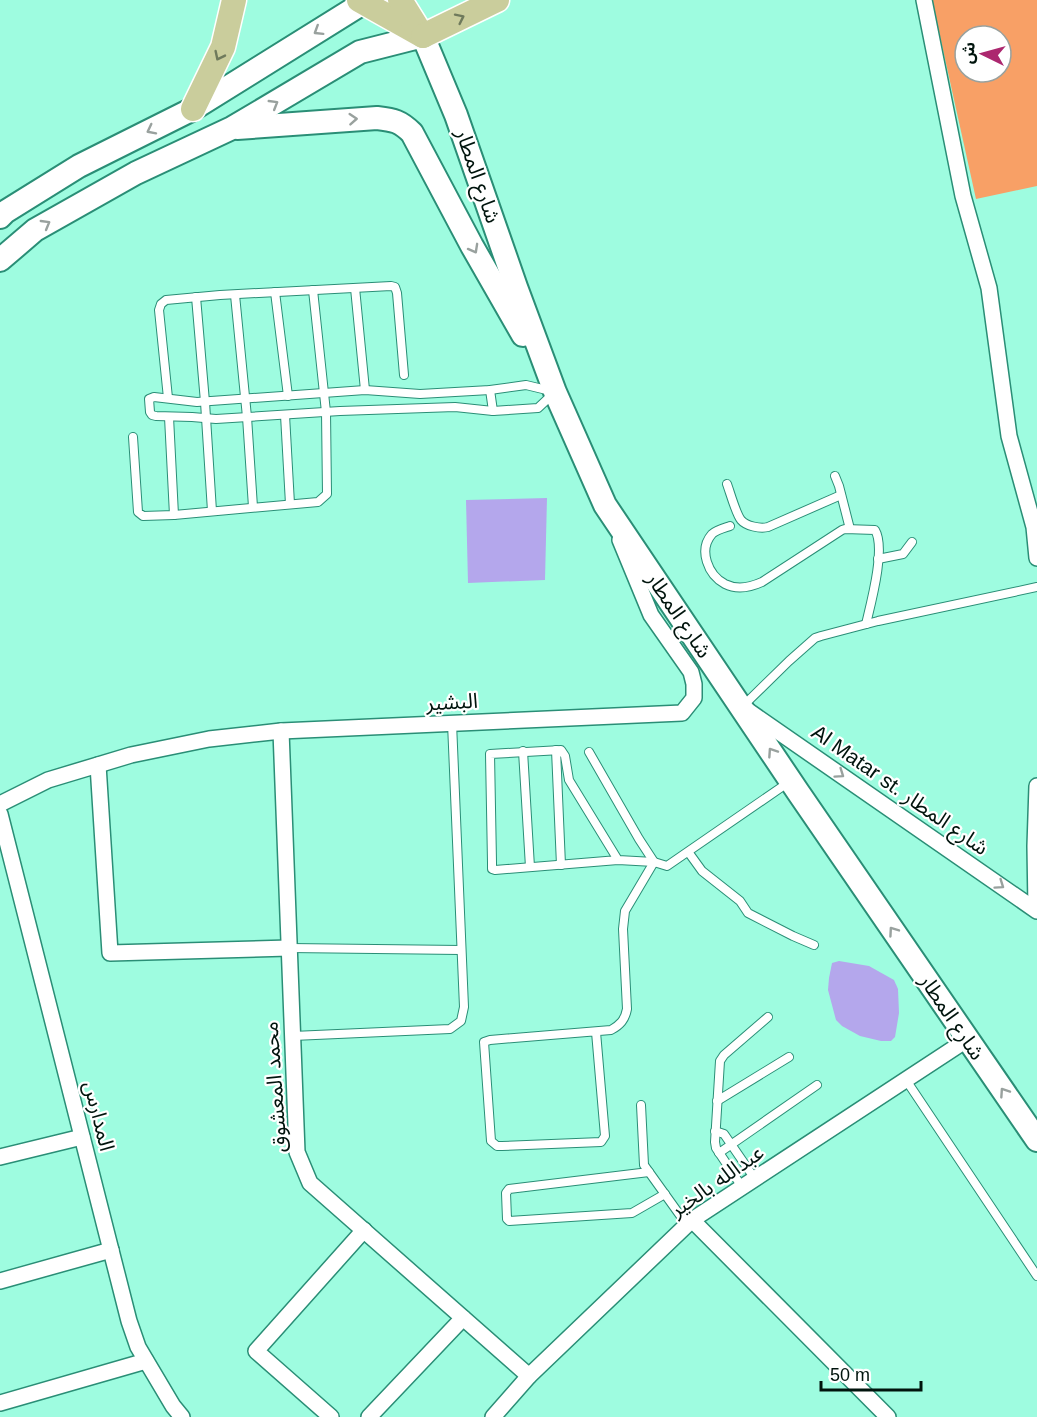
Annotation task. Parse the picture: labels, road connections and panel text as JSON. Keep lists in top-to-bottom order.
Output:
{
  "streets": {
    "main road": ["شارع المطار"],
    "street": [
      "البشير",
      "Al Matar st. شارع المطار",
      "محمد المعشوق",
      "المدارس",
      "عبدالله بالخير"
    ]
  },
  "crossings": [
    ["شارع المطار", "البشير"],
    ["شارع المطار", "Al Matar st. شارع المطار"],
    ["شارع المطار", "عبدالله بالخير"],
    ["البشير", "محمد المعشوق"],
    ["محمد المعشوق", "عبدالله بالخير"]
  ],
  "one_way": ["شارع المطار", "Al Matar st. شارع المطار"],
  "scale_bar": "50 m",
  "north": "left"
}
